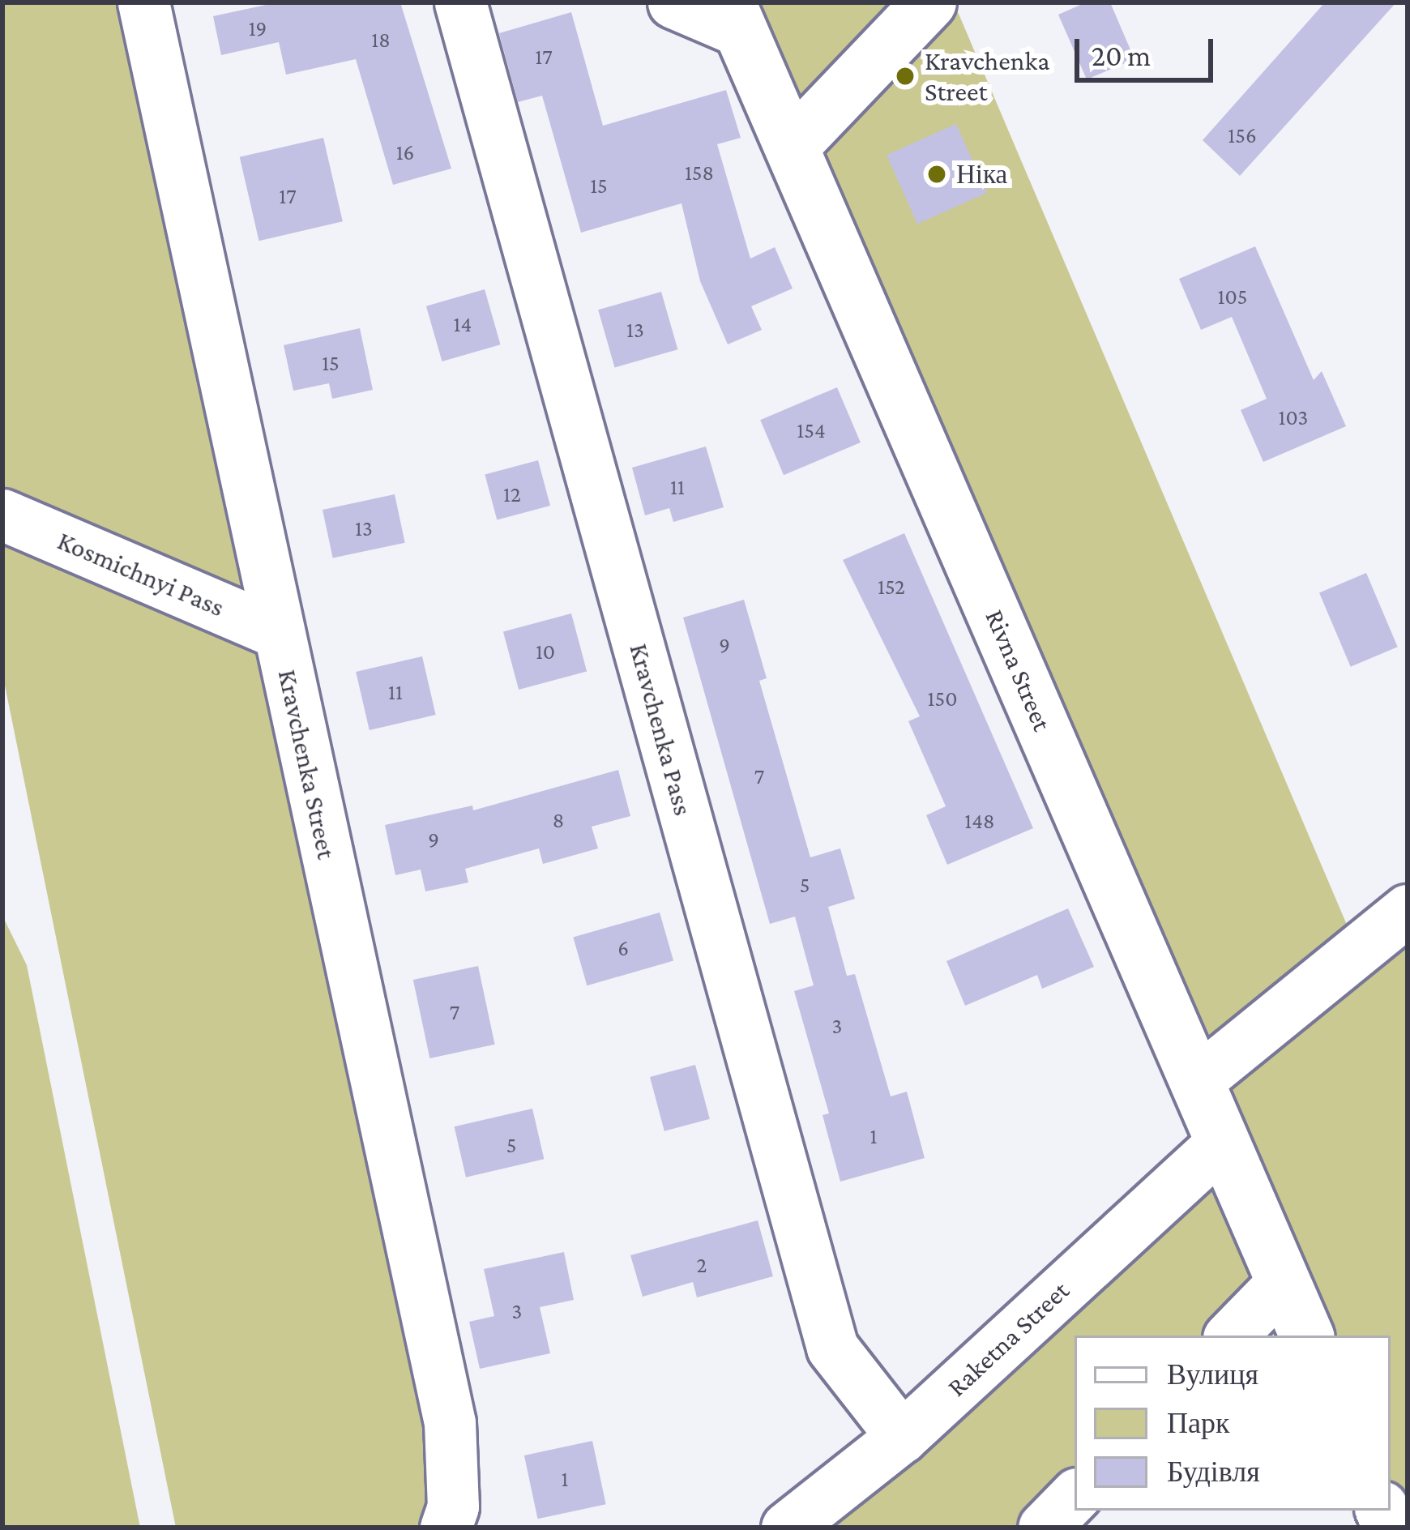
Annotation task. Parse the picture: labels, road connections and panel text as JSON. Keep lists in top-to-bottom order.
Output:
{
  "streets": {
    "street": [
      "Kosmichnyi Pass",
      "Rivna Street",
      "Kravchenka Pass",
      "Kravchenka Street",
      "Raketna Street"
    ]
  },
  "crossings": [
    ["Kosmichnyi Pass", "Kravchenka Street"],
    ["Rivna Street", "Raketna Street"],
    ["Kravchenka Pass", "Raketna Street"]
  ],
  "places": ["Kravchenka Street", "Ніка"],
  "house_numbers": [
    "19",
    "18",
    "17",
    "156",
    "16",
    "158",
    "15",
    "17",
    "105",
    "14",
    "13",
    "15",
    "103",
    "154",
    "11",
    "12",
    "13",
    "152",
    "9",
    "10",
    "11",
    "150",
    "7",
    "8",
    "148",
    "9",
    "5",
    "6",
    "7",
    "3",
    "1",
    "5",
    "2",
    "3",
    "1"
  ],
  "legend": ["Вулиця", "Парк", "Будівля"],
  "scale_bar": "20 m"
}
